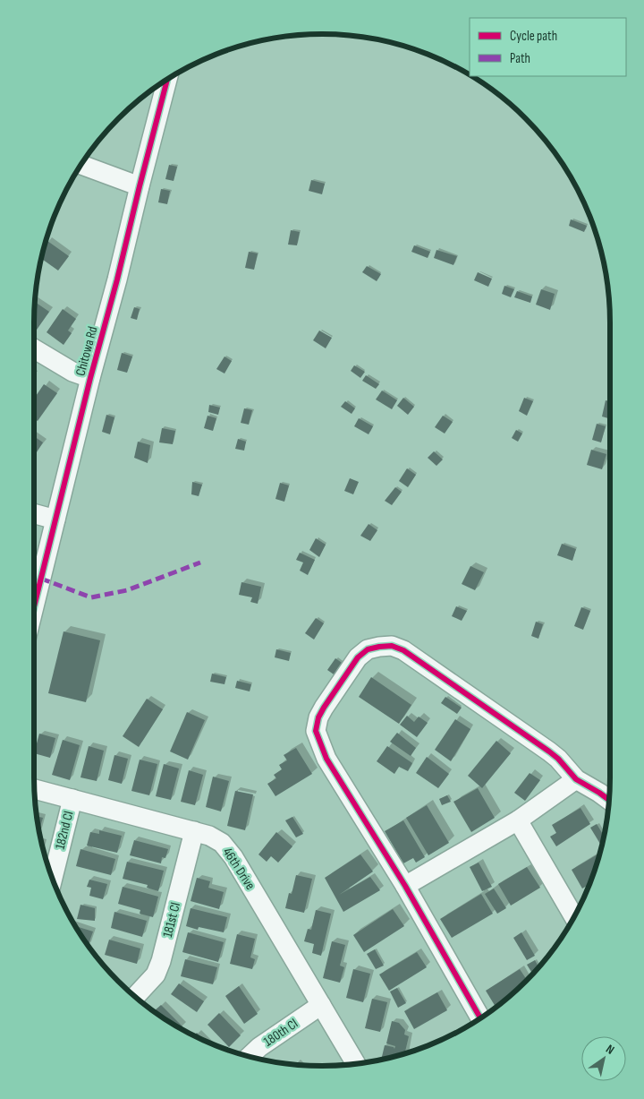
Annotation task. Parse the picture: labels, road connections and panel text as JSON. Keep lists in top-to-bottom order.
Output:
{
  "streets": {
    "street": [
      "Chitowa Rd",
      "182nd Cl",
      "46th Drive",
      "181st Cl",
      "180th Cl"
    ]
  },
  "crossings": [
    ["182nd Cl", "46th Drive"],
    ["46th Drive", "181st Cl"],
    ["46th Drive", "180th Cl"]
  ],
  "legend": ["Cycle path", "Path"],
  "north": "top right"
}
